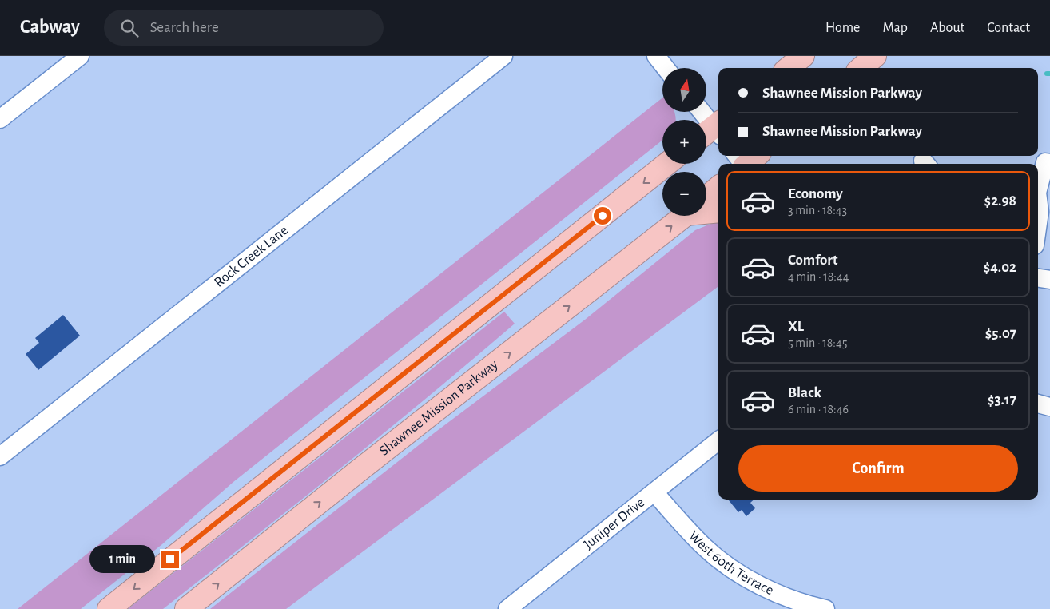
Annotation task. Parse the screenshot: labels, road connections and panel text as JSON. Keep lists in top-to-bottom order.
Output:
{
  "streets": {
    "highway": ["Shawnee Mission Parkway"],
    "street": ["Rock Creek Lane", "Juniper Drive", "West 60th Terrace"]
  },
  "crossings": [
    ["Juniper Drive", "West 60th Terrace"]
  ],
  "north": "top",
  "page": {
    "header": "Cabway",
    "search": "Search here",
    "nav": [
      "Home",
      "Map",
      "About",
      "Contact"
    ],
    "map_buttons": ["+", "−"],
    "banner": ["Shawnee Mission Parkway", "Shawnee Mission Parkway"],
    "list": [
      {
        "name": "Economy",
        "note": "3 min · 18:43",
        "value": "$2.98"
      },
      {
        "name": "Comfort",
        "note": "4 min · 18:44",
        "value": "$4.02"
      },
      {
        "name": "XL",
        "note": "5 min · 18:45",
        "value": "$5.07"
      },
      {
        "name": "Black",
        "note": "6 min · 18:46",
        "value": "$3.17"
      }
    ],
    "buttons": "Confirm",
    "bubble": "1 min"
  }
}
